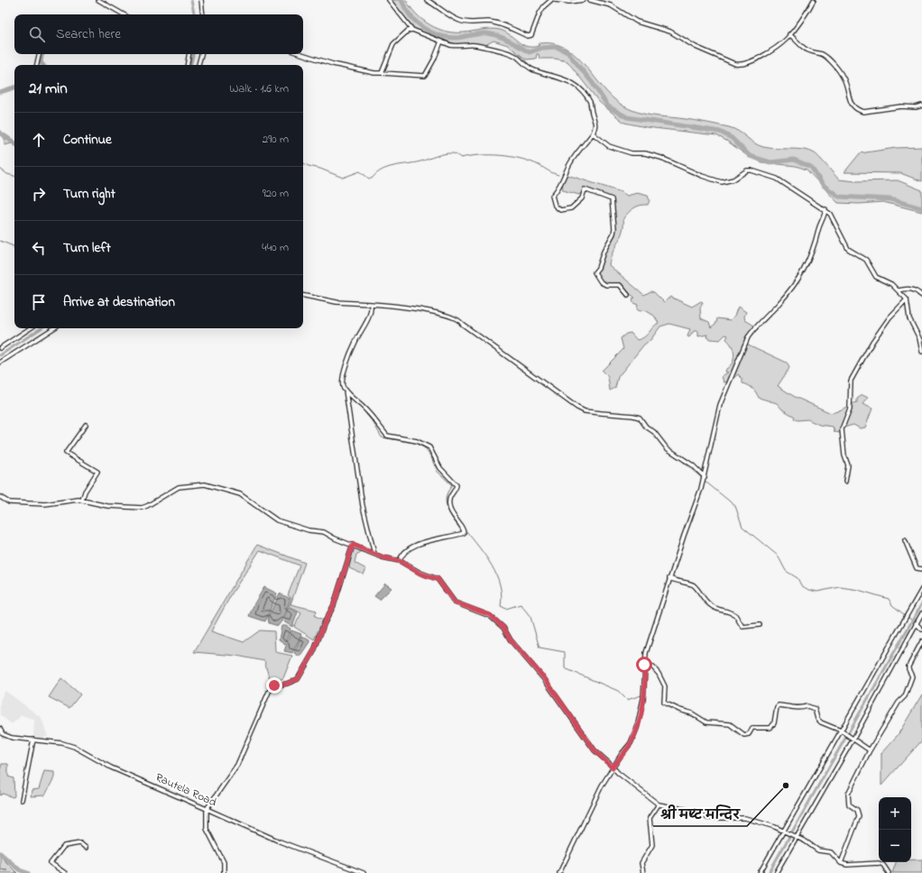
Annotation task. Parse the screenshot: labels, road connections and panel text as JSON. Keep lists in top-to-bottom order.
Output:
{
  "streets": {
    "street": ["Rautela Road"]
  },
  "places": ["श्री मष्ट मन्दिर"],
  "page": {
    "search": "Search here",
    "heading": ["21 min", "Walk · 1.6 km"],
    "list": [
      ["Continue", "290 m"],
      ["Turn right", "920 m"],
      ["Turn left", "440 m"],
      "Arrive at destination"
    ],
    "map_buttons": ["+", "−"]
  }
}
